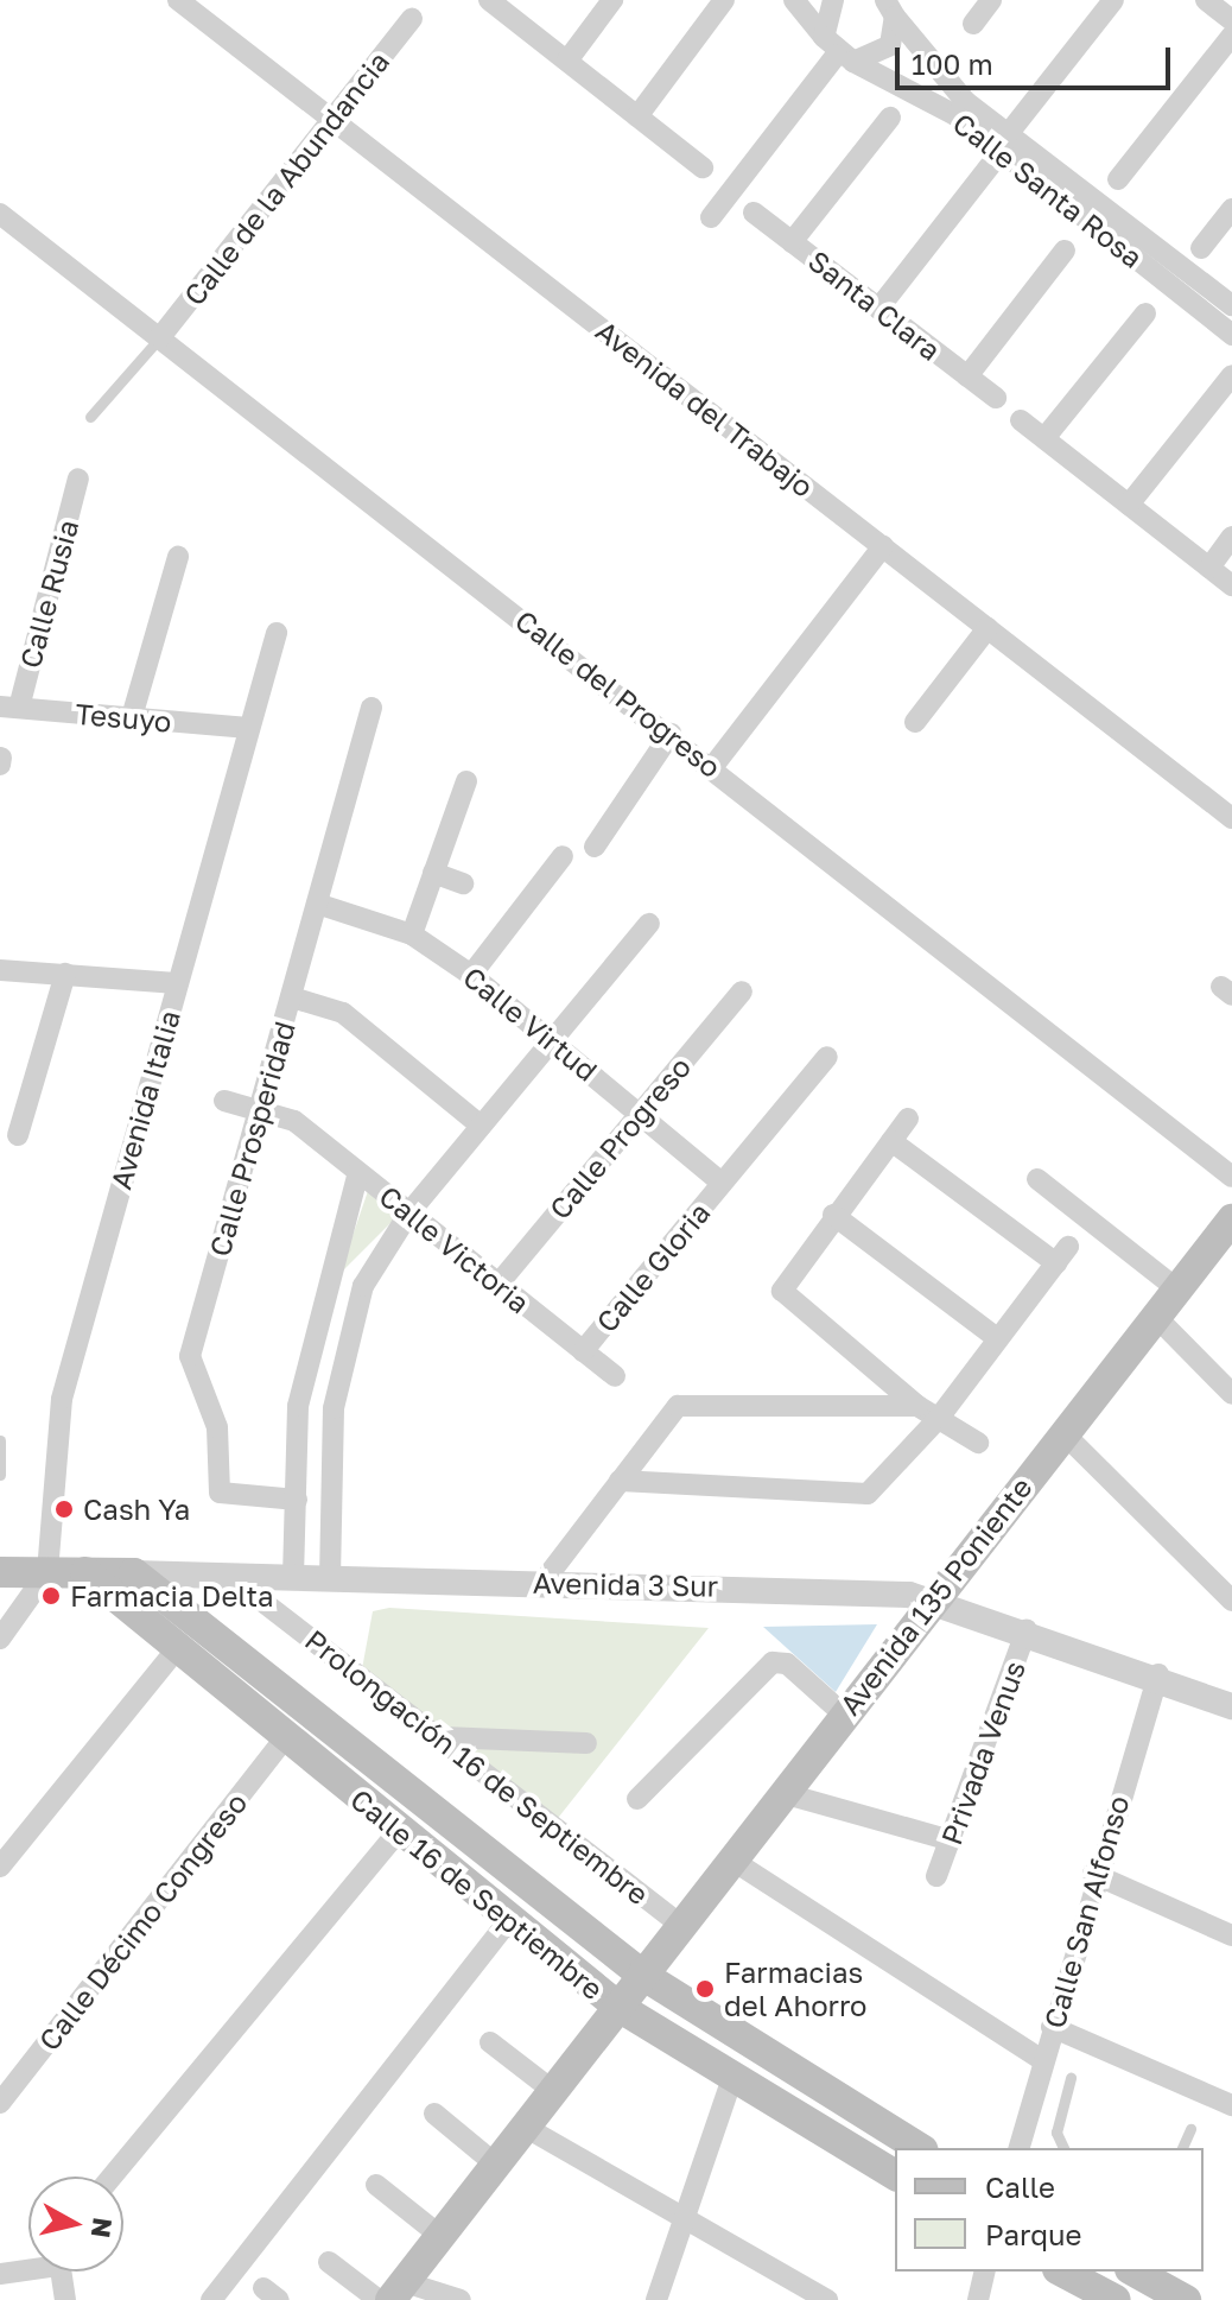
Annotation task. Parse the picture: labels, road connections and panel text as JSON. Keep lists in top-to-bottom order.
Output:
{
  "streets": {
    "main road": ["Avenida 3 Sur", "Avenida 135 Poniente", "Calle 16 de Septiembre"],
    "street": [
      "Calle de la Abundancia",
      "Calle Santa Rosa",
      "Santa Clara",
      "Avenida del Trabajo",
      "Calle Rusia",
      "Calle del Progreso",
      "Tesuyo",
      "Calle Virtud",
      "Avenida Italia",
      "Calle Progreso",
      "Calle Prosperidad",
      "Calle Victoria",
      "Calle Gloria",
      "Privada Venus",
      "Prolongación 16 de Septiembre",
      "Calle San Alfonso",
      "Calle Décimo Congreso"
    ]
  },
  "crossings": [
    ["Calle de la Abundancia", "Avenida del Trabajo"],
    ["Calle de la Abundancia", "Calle del Progreso"],
    ["Calle Rusia", "Tesuyo"],
    ["Tesuyo", "Avenida Italia"],
    ["Calle Virtud", "Calle Progreso"],
    ["Calle Virtud", "Calle Prosperidad"],
    ["Calle Virtud", "Calle Gloria"],
    ["Avenida Italia", "Avenida 3 Sur"],
    ["Calle Progreso", "Calle Victoria"],
    ["Calle Prosperidad", "Calle Victoria"],
    ["Calle Victoria", "Calle Gloria"],
    ["Avenida 3 Sur", "Avenida 135 Poniente"],
    ["Avenida 3 Sur", "Privada Venus"],
    ["Avenida 3 Sur", "Prolongación 16 de Septiembre"],
    ["Avenida 3 Sur", "Calle 16 de Septiembre"],
    ["Avenida 3 Sur", "Calle San Alfonso"],
    ["Avenida 135 Poniente", "Prolongación 16 de Septiembre"],
    ["Avenida 135 Poniente", "Calle 16 de Septiembre"],
    ["Calle 16 de Septiembre", "Calle Décimo Congreso"]
  ],
  "places": ["Cash Ya", "Farmacia Delta", "Farmacias del Ahorro"],
  "legend": ["Calle", "Parque"],
  "scale_bar": "100 m",
  "north": "right"
}
